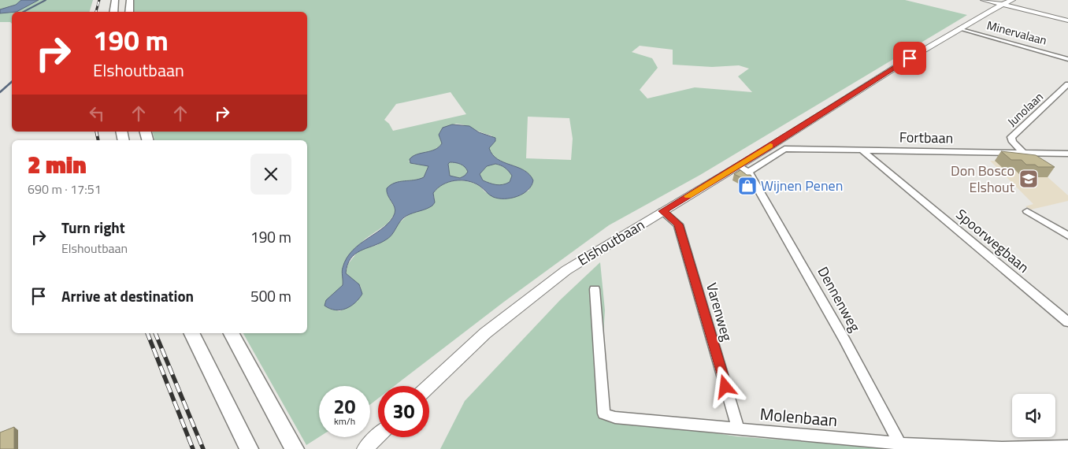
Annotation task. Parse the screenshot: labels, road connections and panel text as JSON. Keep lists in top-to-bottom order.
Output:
{
  "streets": {
    "main road": ["Elshoutbaan"],
    "street": [
      "Minervalaan",
      "Junolaan",
      "Fortbaan",
      "Spoorwegbaan",
      "Dennenweg",
      "Varenweg",
      "Molenbaan"
    ]
  },
  "crossings": [
    ["Minervalaan", "Elshoutbaan"],
    ["Junolaan", "Fortbaan"],
    ["Fortbaan", "Spoorwegbaan"],
    ["Fortbaan", "Dennenweg"],
    ["Elshoutbaan", "Varenweg"],
    ["Dennenweg", "Molenbaan"],
    ["Varenweg", "Molenbaan"]
  ],
  "places": {
    "school or university": ["Don Bosco Elshout"],
    "shop": ["Wijnen Penen"]
  },
  "page": {
    "turn": ["190 m", "Elshoutbaan"],
    "heading": ["2 min", "690 m · 17:51"],
    "list": [
      {
        "name": "Turn right",
        "note": "Elshoutbaan",
        "value": "190 m"
      },
      {
        "name": "Arrive at destination",
        "value": "500 m"
      }
    ],
    "speed": "20 km/h",
    "limit": "30"
  }
}
